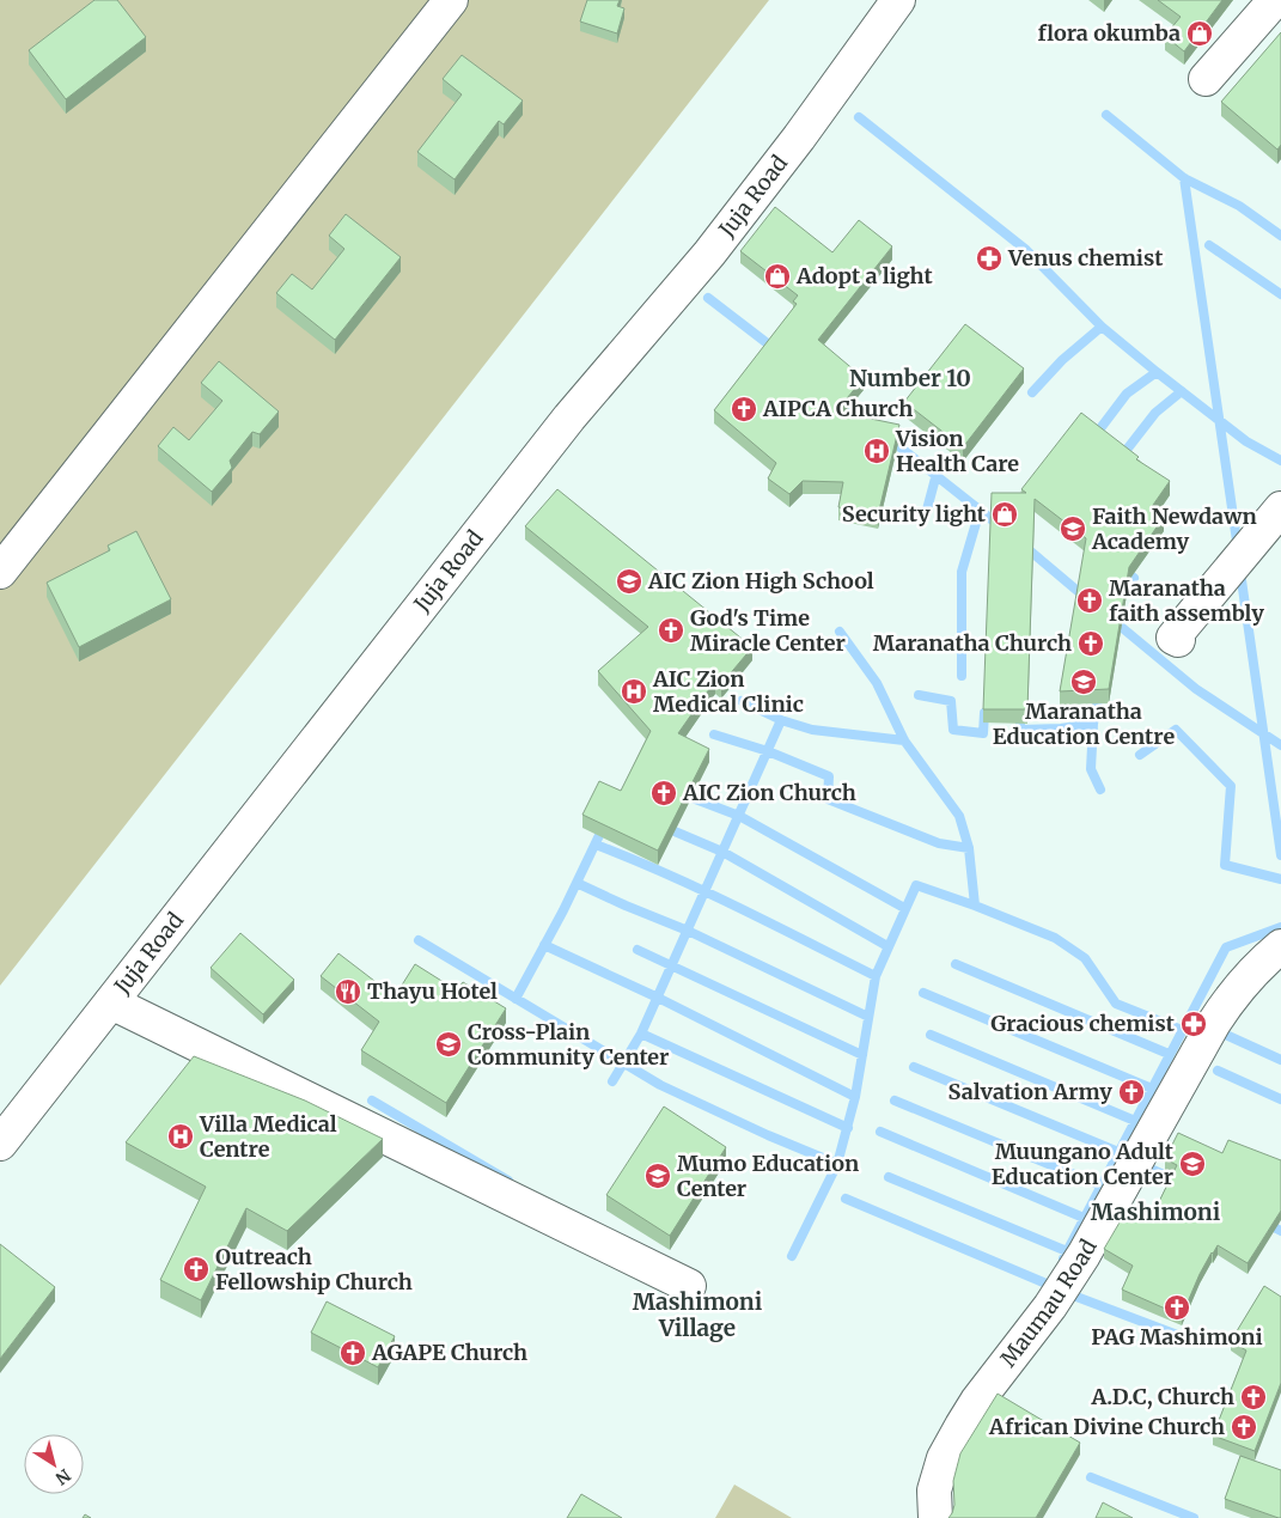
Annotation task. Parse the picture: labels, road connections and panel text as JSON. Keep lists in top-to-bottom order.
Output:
{
  "streets": {
    "street": ["Juja Road", "Maumau Road"]
  },
  "districts": ["Number 10", "Mashimoni", "Mashimoni Village"],
  "places": {
    "shop": ["flora okumba", "Adopt a light", "Security light"],
    "pharmacy": ["Venus chemist", "Gracious chemist"],
    "church": [
      "AIPCA Church",
      "Maranatha faith assembly",
      "God's Time Miracle Center",
      "Maranatha Church",
      "AIC Zion Church",
      "Salvation Army",
      "Outreach Fellowship Church",
      "PAG Mashimoni",
      "AGAPE Church",
      "A.D.C, Church",
      "African Divine Church"
    ],
    "hospital": ["Vision Health Care", "AIC Zion Medical Clinic", "Villa Medical Centre"],
    "school or university": [
      "Faith Newdawn Academy",
      "AIC Zion High School",
      "Maranatha Education Centre",
      "Cross-Plain Community Center",
      "Muungano Adult Education Center",
      "Mumo Education Center"
    ],
    "restaurant": ["Thayu Hotel"]
  },
  "north": "bottom right"
}
